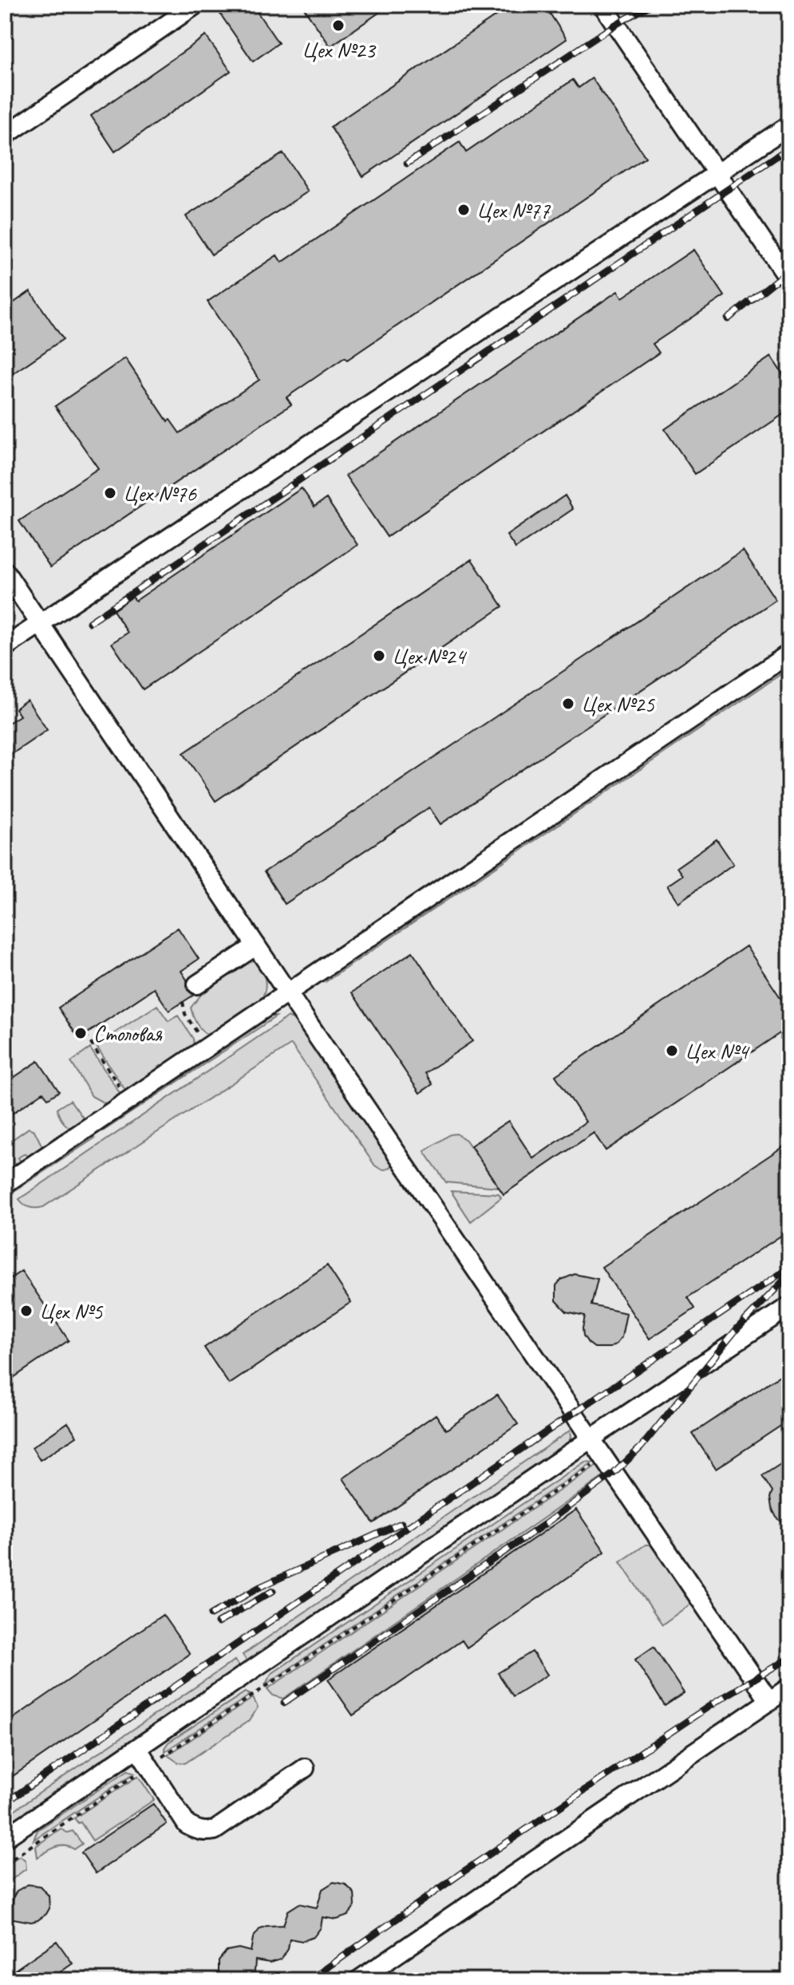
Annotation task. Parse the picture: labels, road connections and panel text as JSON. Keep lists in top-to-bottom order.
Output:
{
  "places": [
    "Цех №23",
    "Цех №77",
    "Цех №76",
    "Цех №24",
    "Цех №25",
    "Столовая",
    "Цех №4",
    "Цех №5"
  ]
}
